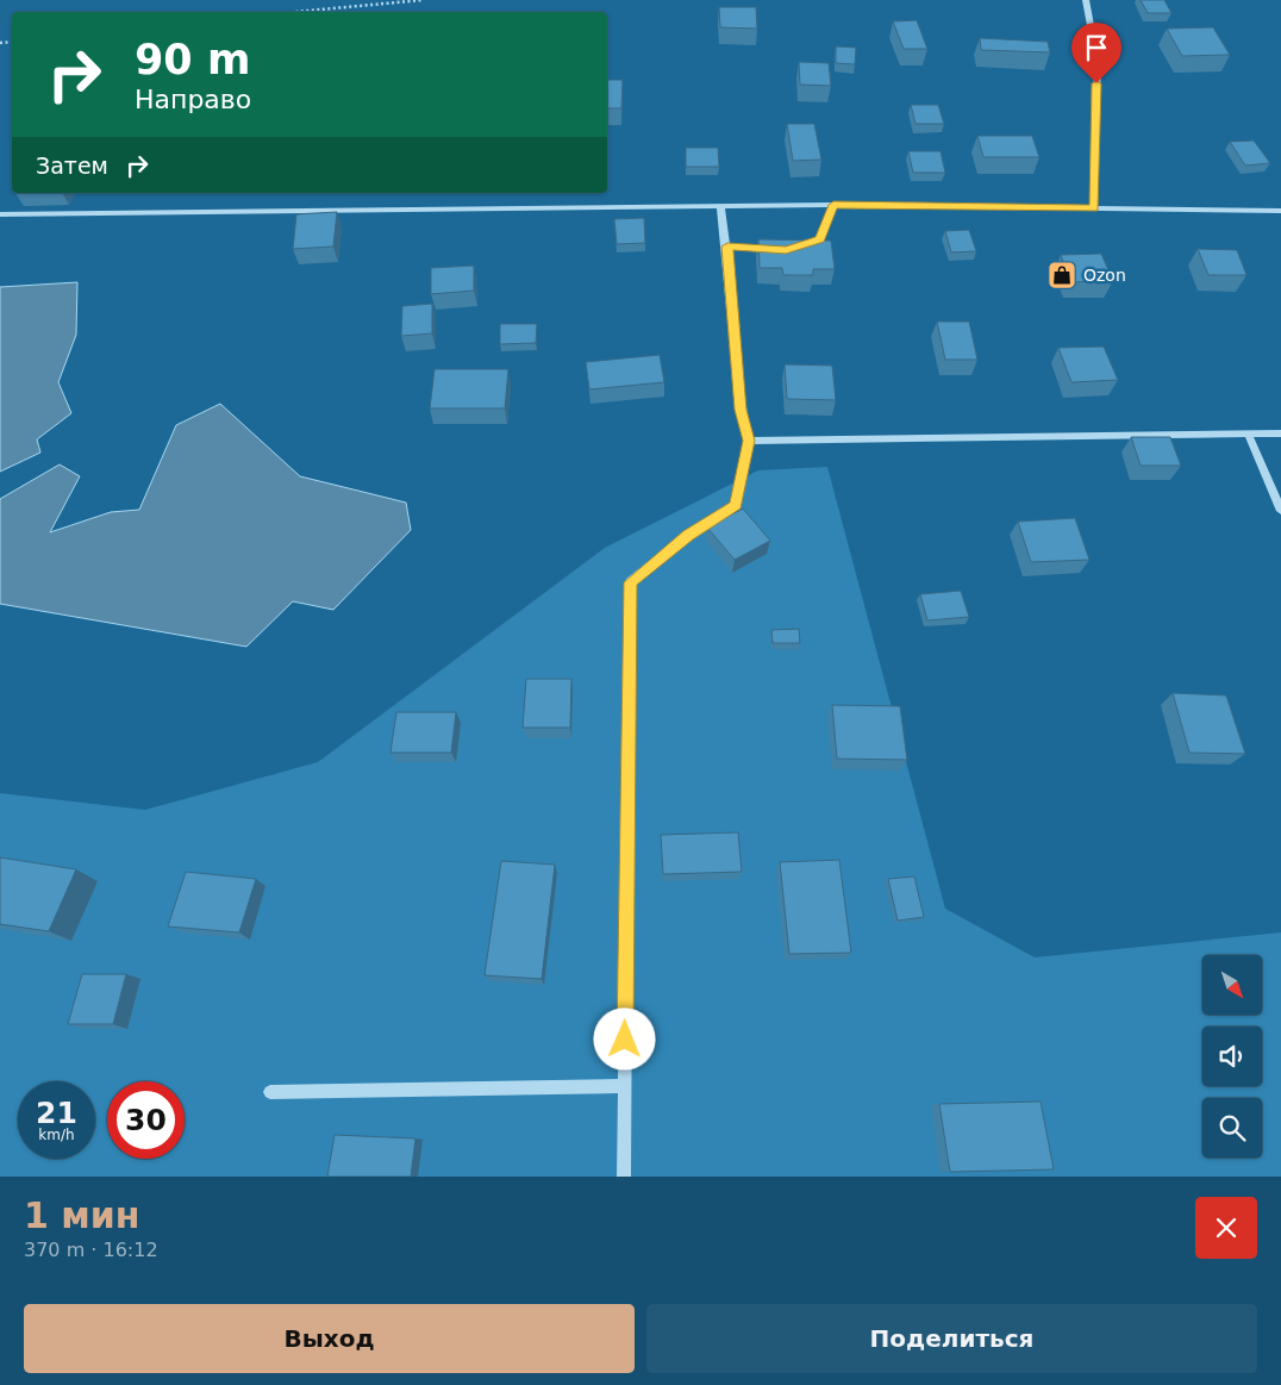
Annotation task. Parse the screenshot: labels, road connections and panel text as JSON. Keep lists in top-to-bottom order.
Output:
{
  "places": {
    "shop": ["Ozon"]
  },
  "north": "bottom right",
  "page": {
    "turn": ["90 m", "Направо"],
    "then": "Затем",
    "speed": "21 km/h",
    "limit": "30",
    "heading": ["1 мин", "370 m · 16:12"],
    "buttons": ["Выход", "Поделиться"]
  }
}
